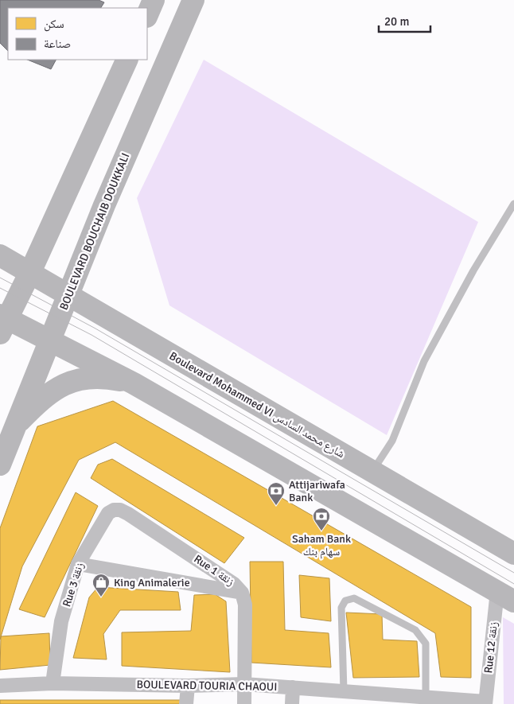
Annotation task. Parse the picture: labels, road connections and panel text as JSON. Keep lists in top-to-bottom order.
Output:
{
  "streets": {
    "main road": ["BOULEVARD BOUCHAIB DOUKKALI", "Boulevard Mohammed VI شارع محمد السادس"],
    "street": [
      "Rue 1 زنقة",
      "Rue 3 زنقة",
      "Rue 12 زنقة",
      "BOULEVARD TOURIA CHAOUI"
    ]
  },
  "crossings": [
    ["BOULEVARD BOUCHAIB DOUKKALI", "Boulevard Mohammed VI شارع محمد السادس"],
    ["Rue 1 زنقة", "Rue 3 زنقة"],
    ["Rue 1 زنقة", "BOULEVARD TOURIA CHAOUI"],
    ["Rue 3 زنقة", "BOULEVARD TOURIA CHAOUI"],
    ["Rue 12 زنقة", "BOULEVARD TOURIA CHAOUI"]
  ],
  "places": {
    "bank": ["Attijariwafa Bank", "Saham Bank سهام بنك"],
    "shop": ["King Animalerie"]
  },
  "legend": ["سكن", "صناعة"],
  "scale_bar": "20 m"
}
